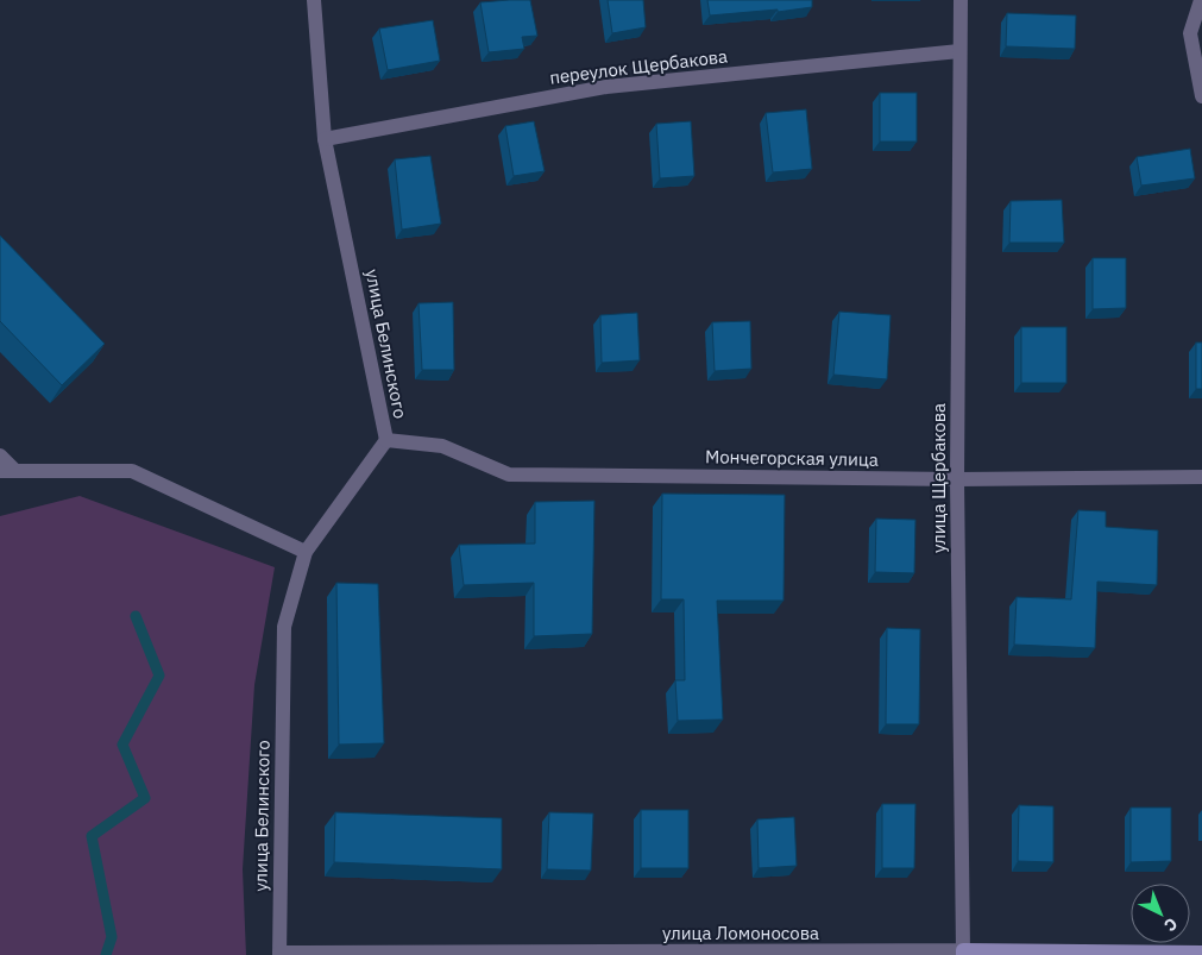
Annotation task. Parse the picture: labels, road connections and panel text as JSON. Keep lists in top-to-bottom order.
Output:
{
  "streets": {
    "street": [
      "переулок Щербакова",
      "улица Белинского",
      "Мончегорская улица",
      "улица Щербакова",
      "улица Ломоносова"
    ]
  },
  "crossings": [
    ["переулок Щербакова", "улица Белинского"],
    ["переулок Щербакова", "улица Щербакова"],
    ["улица Белинского", "Мончегорская улица"],
    ["улица Белинского", "улица Ломоносова"],
    ["Мончегорская улица", "улица Щербакова"],
    ["улица Щербакова", "улица Ломоносова"]
  ],
  "north": "bottom right"
}
